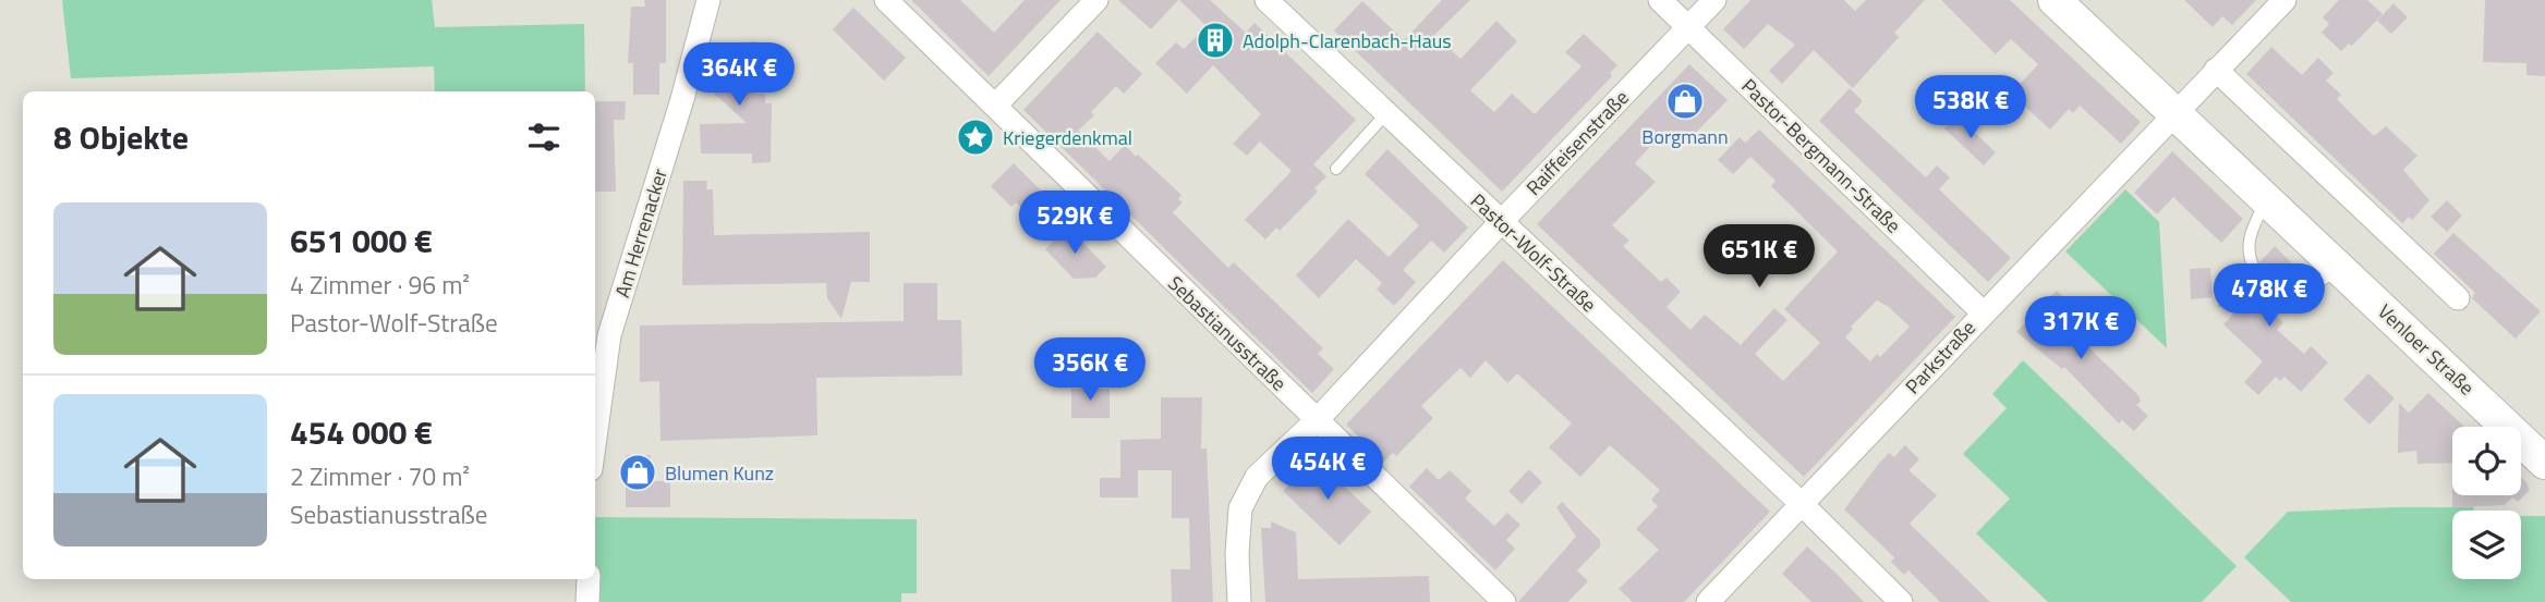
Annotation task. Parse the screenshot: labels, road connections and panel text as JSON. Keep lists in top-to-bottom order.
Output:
{
  "streets": {
    "street": [
      "Raiffeisenstraße",
      "Pastor-Bergmann-Straße",
      "Am Herrenacker",
      "Pastor-Wolf-Straße",
      "Sebastianusstraße",
      "Venloer Straße",
      "Parkstraße"
    ]
  },
  "crossings": [
    ["Raiffeisenstraße", "Pastor-Bergmann-Straße"],
    ["Raiffeisenstraße", "Pastor-Wolf-Straße"],
    ["Raiffeisenstraße", "Sebastianusstraße"],
    ["Pastor-Bergmann-Straße", "Parkstraße"],
    ["Pastor-Wolf-Straße", "Parkstraße"],
    ["Venloer Straße", "Parkstraße"]
  ],
  "places": {
    "building": ["Adolph-Clarenbach-Haus"],
    "shop": ["Borgmann", "Blumen Kunz"],
    "place": ["Kriegerdenkmal"]
  },
  "page": {
    "price": [
      "364K €",
      "538K €",
      "529K €",
      "651K €",
      "478K €",
      "317K €",
      "356K €",
      "454K €"
    ],
    "heading": "8 Objekte",
    "list": [
      {
        "name": "651 000 €",
        "note": "4 Zimmer · 96 m² · Pastor-Wolf-Straße"
      },
      {
        "name": "454 000 €",
        "note": "2 Zimmer · 70 m² · Sebastianusstraße"
      }
    ]
  }
}
